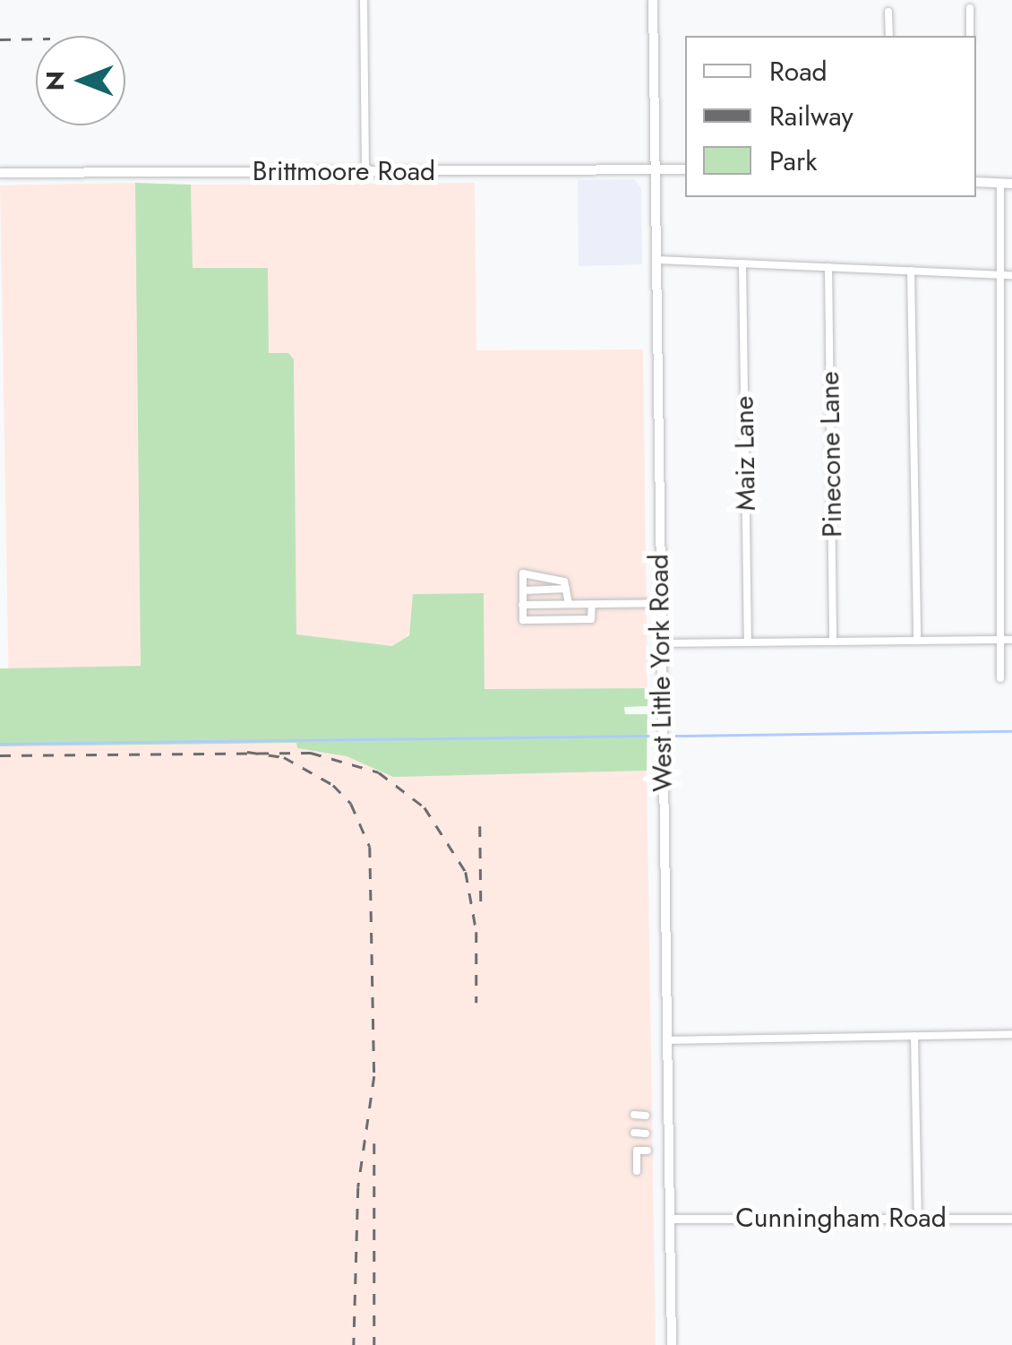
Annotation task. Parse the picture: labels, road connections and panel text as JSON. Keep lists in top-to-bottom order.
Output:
{
  "streets": {
    "main road": ["Brittmoore Road", "West Little York Road"],
    "street": ["Maiz Lane", "Pinecone Lane", "Cunningham Road"]
  },
  "crossings": [
    ["Brittmoore Road", "West Little York Road"],
    ["West Little York Road", "Cunningham Road"]
  ],
  "legend": ["Road", "Railway", "Park"],
  "north": "left"
}
